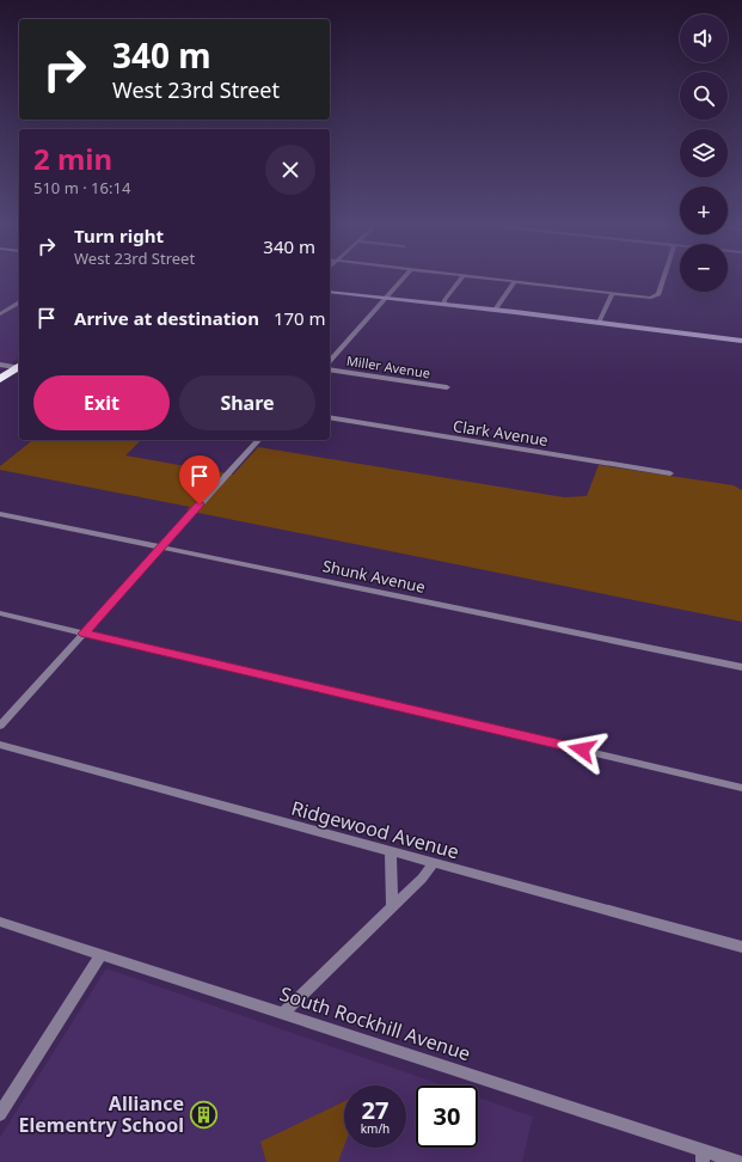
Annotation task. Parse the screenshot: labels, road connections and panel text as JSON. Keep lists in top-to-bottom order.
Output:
{
  "streets": {
    "street": [
      "Miller Avenue",
      "Clark Avenue",
      "Shunk Avenue",
      "Ridgewood Avenue",
      "South Rockhill Avenue"
    ]
  },
  "places": {
    "building": ["Alliance Elementry School"]
  },
  "page": {
    "map_buttons": ["+", "−"],
    "turn": ["340 m", "West 23rd Street"],
    "heading": ["2 min", "510 m · 16:14"],
    "list": [
      {
        "name": "Turn right",
        "note": "West 23rd Street",
        "value": "340 m"
      },
      {
        "name": "Arrive at destination",
        "value": "170 m"
      }
    ],
    "buttons": ["Exit", "Share"],
    "speed": "27 km/h",
    "limit": "30"
  }
}
